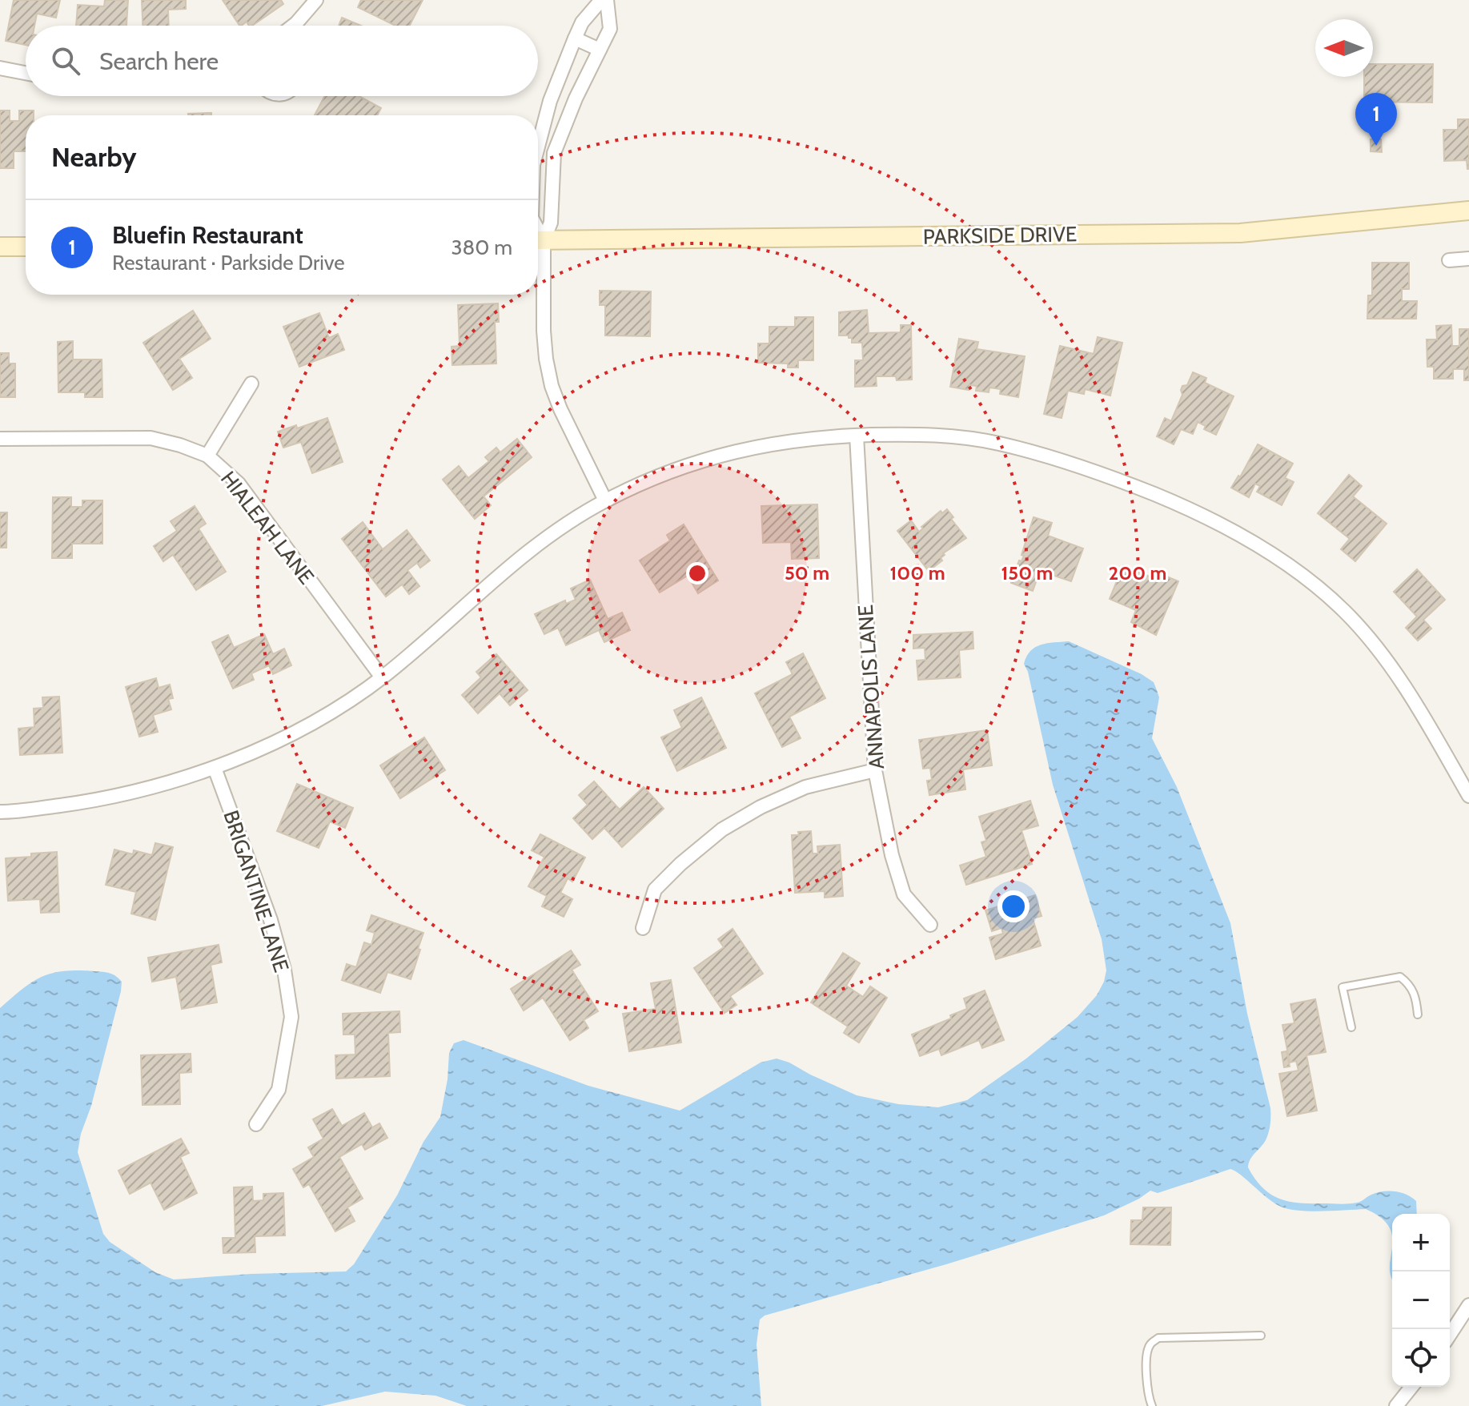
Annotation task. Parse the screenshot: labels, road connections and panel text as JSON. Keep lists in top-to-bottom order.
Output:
{
  "streets": {
    "street": [
      "PARKSIDE DRIVE",
      "HIALEAH LANE",
      "ANNAPOLIS LANE",
      "BRIGANTINE LANE"
    ]
  },
  "north": "left",
  "page": {
    "search": "Search here",
    "pins": "1",
    "heading": "Nearby",
    "list": [
      {
        "mark": "1",
        "name": "Bluefin Restaurant",
        "note": "Restaurant · Parkside Drive",
        "value": "380 m"
      }
    ],
    "map_buttons": ["+", "−"]
  },
  "rings": [
    "50 m",
    "100 m",
    "150 m",
    "200 m"
  ]
}
